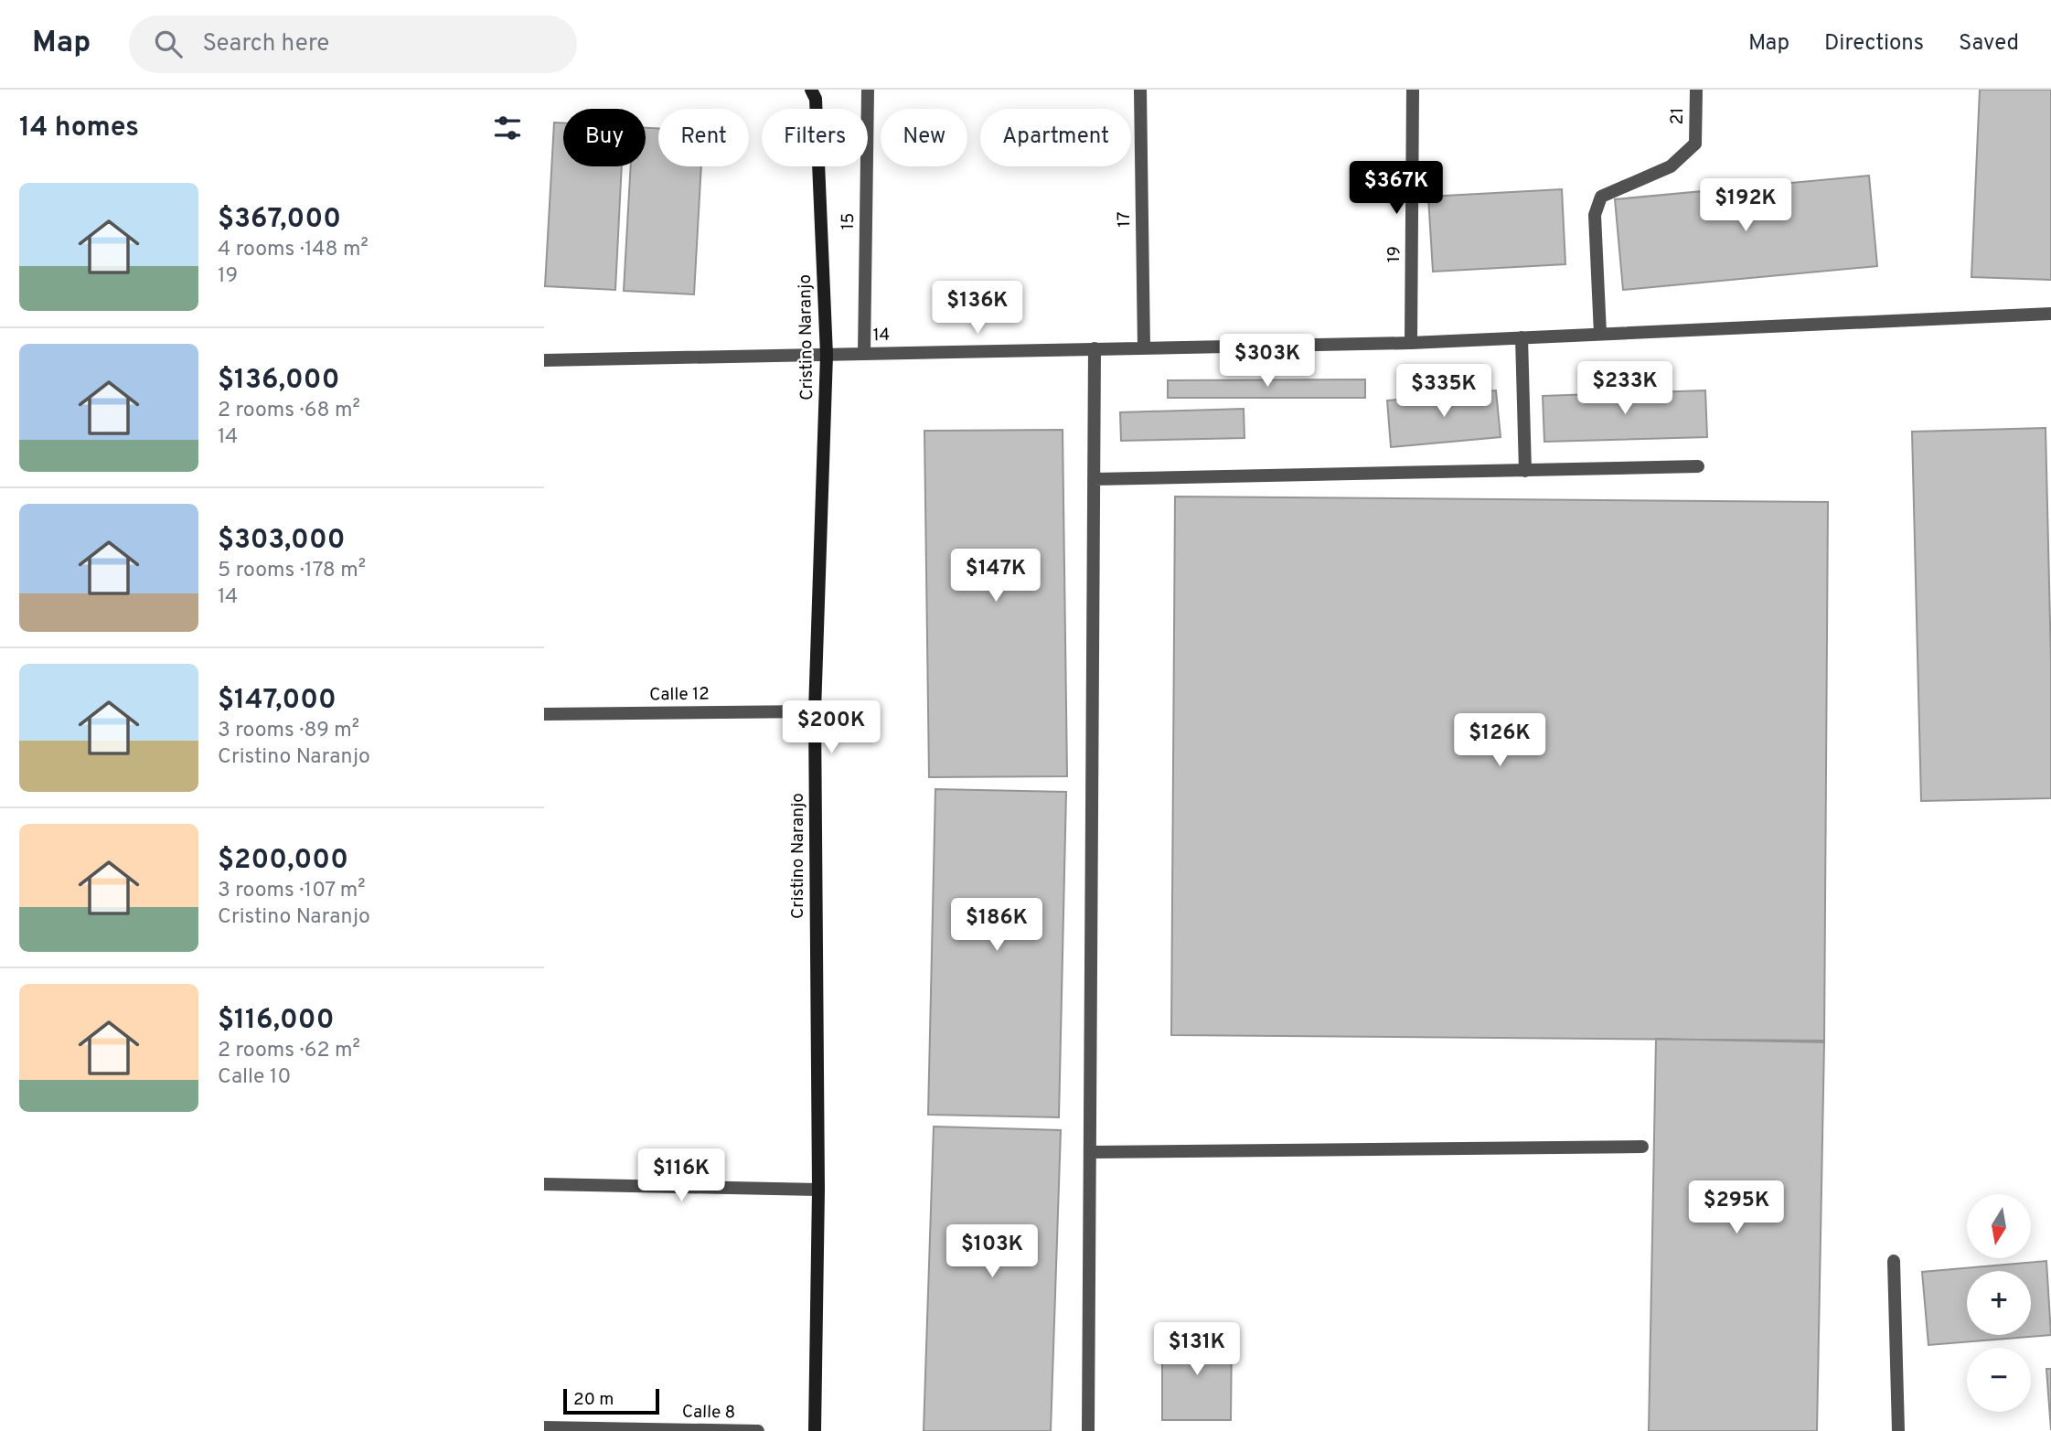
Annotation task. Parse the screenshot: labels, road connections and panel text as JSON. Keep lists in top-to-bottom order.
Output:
{
  "streets": {
    "street": [
      "21",
      "17",
      "15",
      "19",
      "14",
      "Cristino Naranjo",
      "Calle 12",
      "Calle 8"
    ]
  },
  "crossings": [
    ["21", "14"],
    ["17", "14"],
    ["15", "14"],
    ["19", "14"],
    ["14", "Cristino Naranjo"],
    ["Cristino Naranjo", "Calle 12"]
  ],
  "scale_bar": "20 m",
  "north": "bottom",
  "page": {
    "header": "Map",
    "search": "Search here",
    "nav": ["Map", "Directions", "Saved"],
    "heading": "14 homes",
    "chip": [
      "Buy",
      "Rent",
      "Filters",
      "New",
      "Apartment"
    ],
    "price": [
      "$367K",
      "$192K",
      "$136K",
      "$303K",
      "$233K",
      "$335K",
      "$147K",
      "$200K",
      "$126K",
      "$186K",
      "$116K",
      "$295K",
      "$103K",
      "$131K"
    ],
    "list": [
      {
        "name": "$367,000",
        "note": "4 rooms · 148 m² · 19"
      },
      {
        "name": "$136,000",
        "note": "2 rooms · 68 m² · 14"
      },
      {
        "name": "$303,000",
        "note": "5 rooms · 178 m² · 14"
      },
      {
        "name": "$147,000",
        "note": "3 rooms · 89 m² · Cristino Naranjo"
      },
      {
        "name": "$200,000",
        "note": "3 rooms · 107 m² · Cristino Naranjo"
      },
      {
        "name": "$116,000",
        "note": "2 rooms · 62 m² · Calle 10"
      }
    ],
    "map_buttons": ["+", "−"],
    "scale": "20 m"
  }
}
